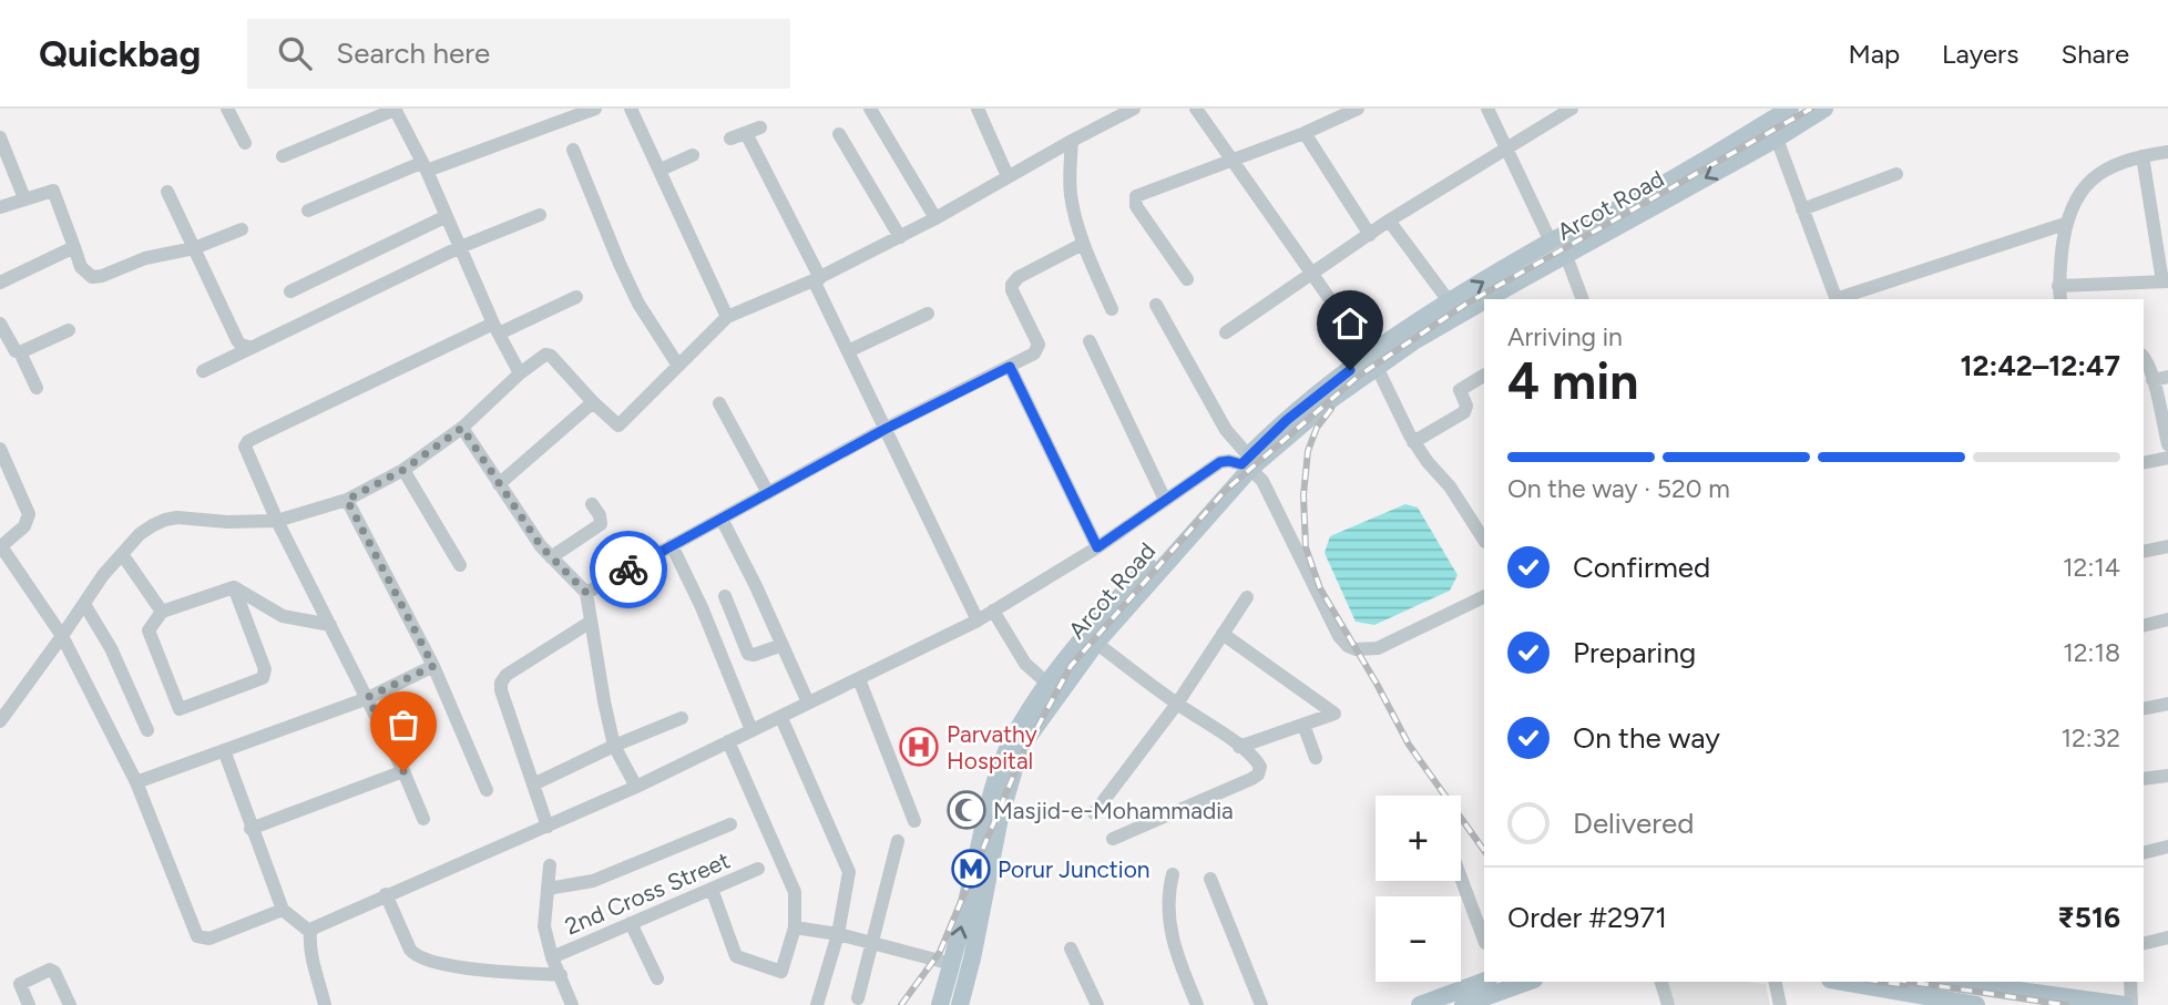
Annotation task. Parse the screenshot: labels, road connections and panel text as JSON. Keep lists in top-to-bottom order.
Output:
{
  "streets": {
    "main road": ["Arcot Road"],
    "street": ["2nd Cross Street"]
  },
  "places": {
    "hospital": ["Parvathy Hospital"],
    "mosque": ["Masjid-e-Mohammadia"],
    "metro station": ["Porur Junction"]
  },
  "page": {
    "header": "Quickbag",
    "search": "Search here",
    "nav": ["Map", "Layers", "Share"],
    "heading": ["4 min", "Arriving in", "12:42–12:47"],
    "panel": ["Order #2971", "₹516"],
    "bar": "On the way · 520 m",
    "list": [
      ["Confirmed", "12:14"],
      ["Preparing", "12:18"],
      ["On the way", "12:32"],
      "Delivered"
    ],
    "map_buttons": ["+", "−"]
  }
}
